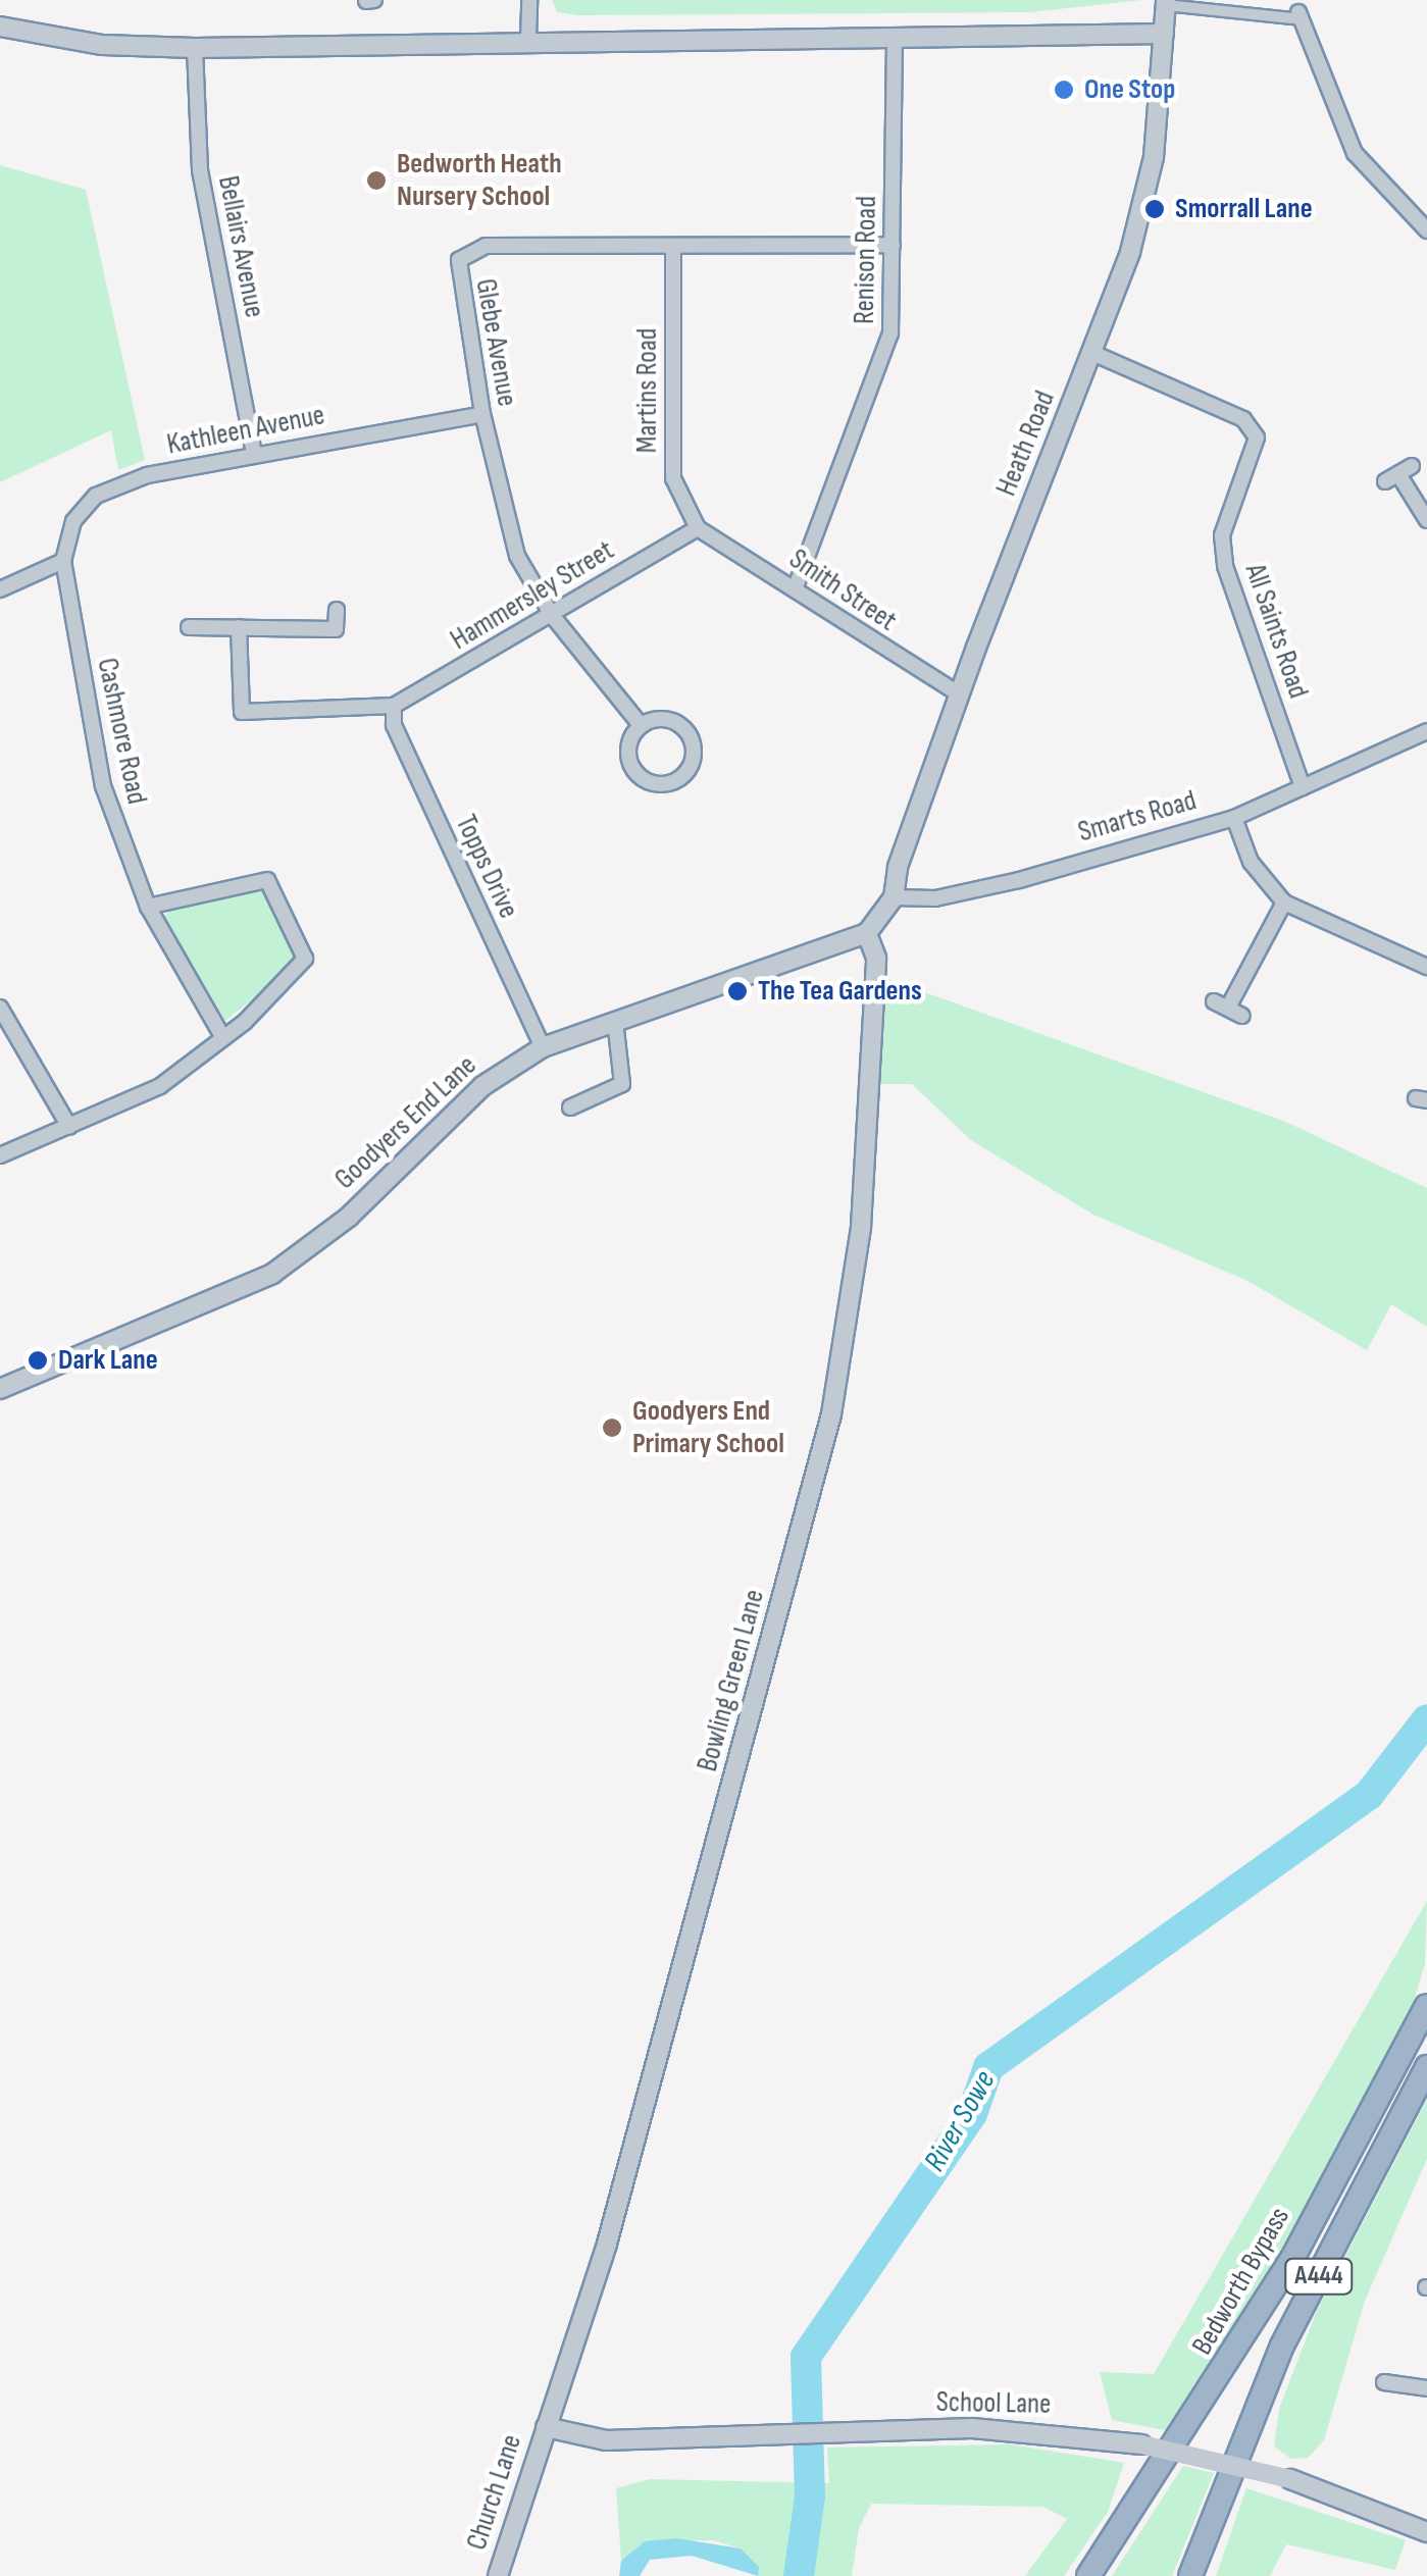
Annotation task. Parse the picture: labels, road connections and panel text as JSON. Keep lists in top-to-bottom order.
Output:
{
  "streets": {
    "highway": ["A444", "Bedworth Bypass"],
    "street": [
      "Bellairs Avenue",
      "Renison Road",
      "Glebe Avenue",
      "Martins Road",
      "Kathleen Avenue",
      "Heath Road",
      "Smith Street",
      "Hammersley Street",
      "All Saints Road",
      "Cashmore Road",
      "Smarts Road",
      "Topps Drive",
      "Goodyers End Lane",
      "Bowling Green Lane",
      "School Lane",
      "Church Lane"
    ]
  },
  "crossings": [
    ["Bellairs Avenue", "Kathleen Avenue"],
    ["Renison Road", "Glebe Avenue"],
    ["Renison Road", "Smith Street"],
    ["Glebe Avenue", "Martins Road"],
    ["Glebe Avenue", "Kathleen Avenue"],
    ["Glebe Avenue", "Hammersley Street"],
    ["Martins Road", "Smith Street"],
    ["Martins Road", "Hammersley Street"],
    ["Kathleen Avenue", "Cashmore Road"],
    ["Heath Road", "Smith Street"],
    ["Heath Road", "All Saints Road"],
    ["Heath Road", "Smarts Road"],
    ["Smith Street", "Hammersley Street"],
    ["Hammersley Street", "Topps Drive"],
    ["All Saints Road", "Smarts Road"],
    ["Topps Drive", "Goodyers End Lane"],
    ["Goodyers End Lane", "Bowling Green Lane"],
    ["Bowling Green Lane", "School Lane"],
    ["Bowling Green Lane", "Church Lane"],
    ["School Lane", "Church Lane"]
  ],
  "water": ["River Sowe"],
  "places": [
    "One Stop",
    "Bedworth Heath Nursery School",
    "Smorrall Lane",
    "The Tea Gardens",
    "Dark Lane",
    "Goodyers End Primary School"
  ]
}
